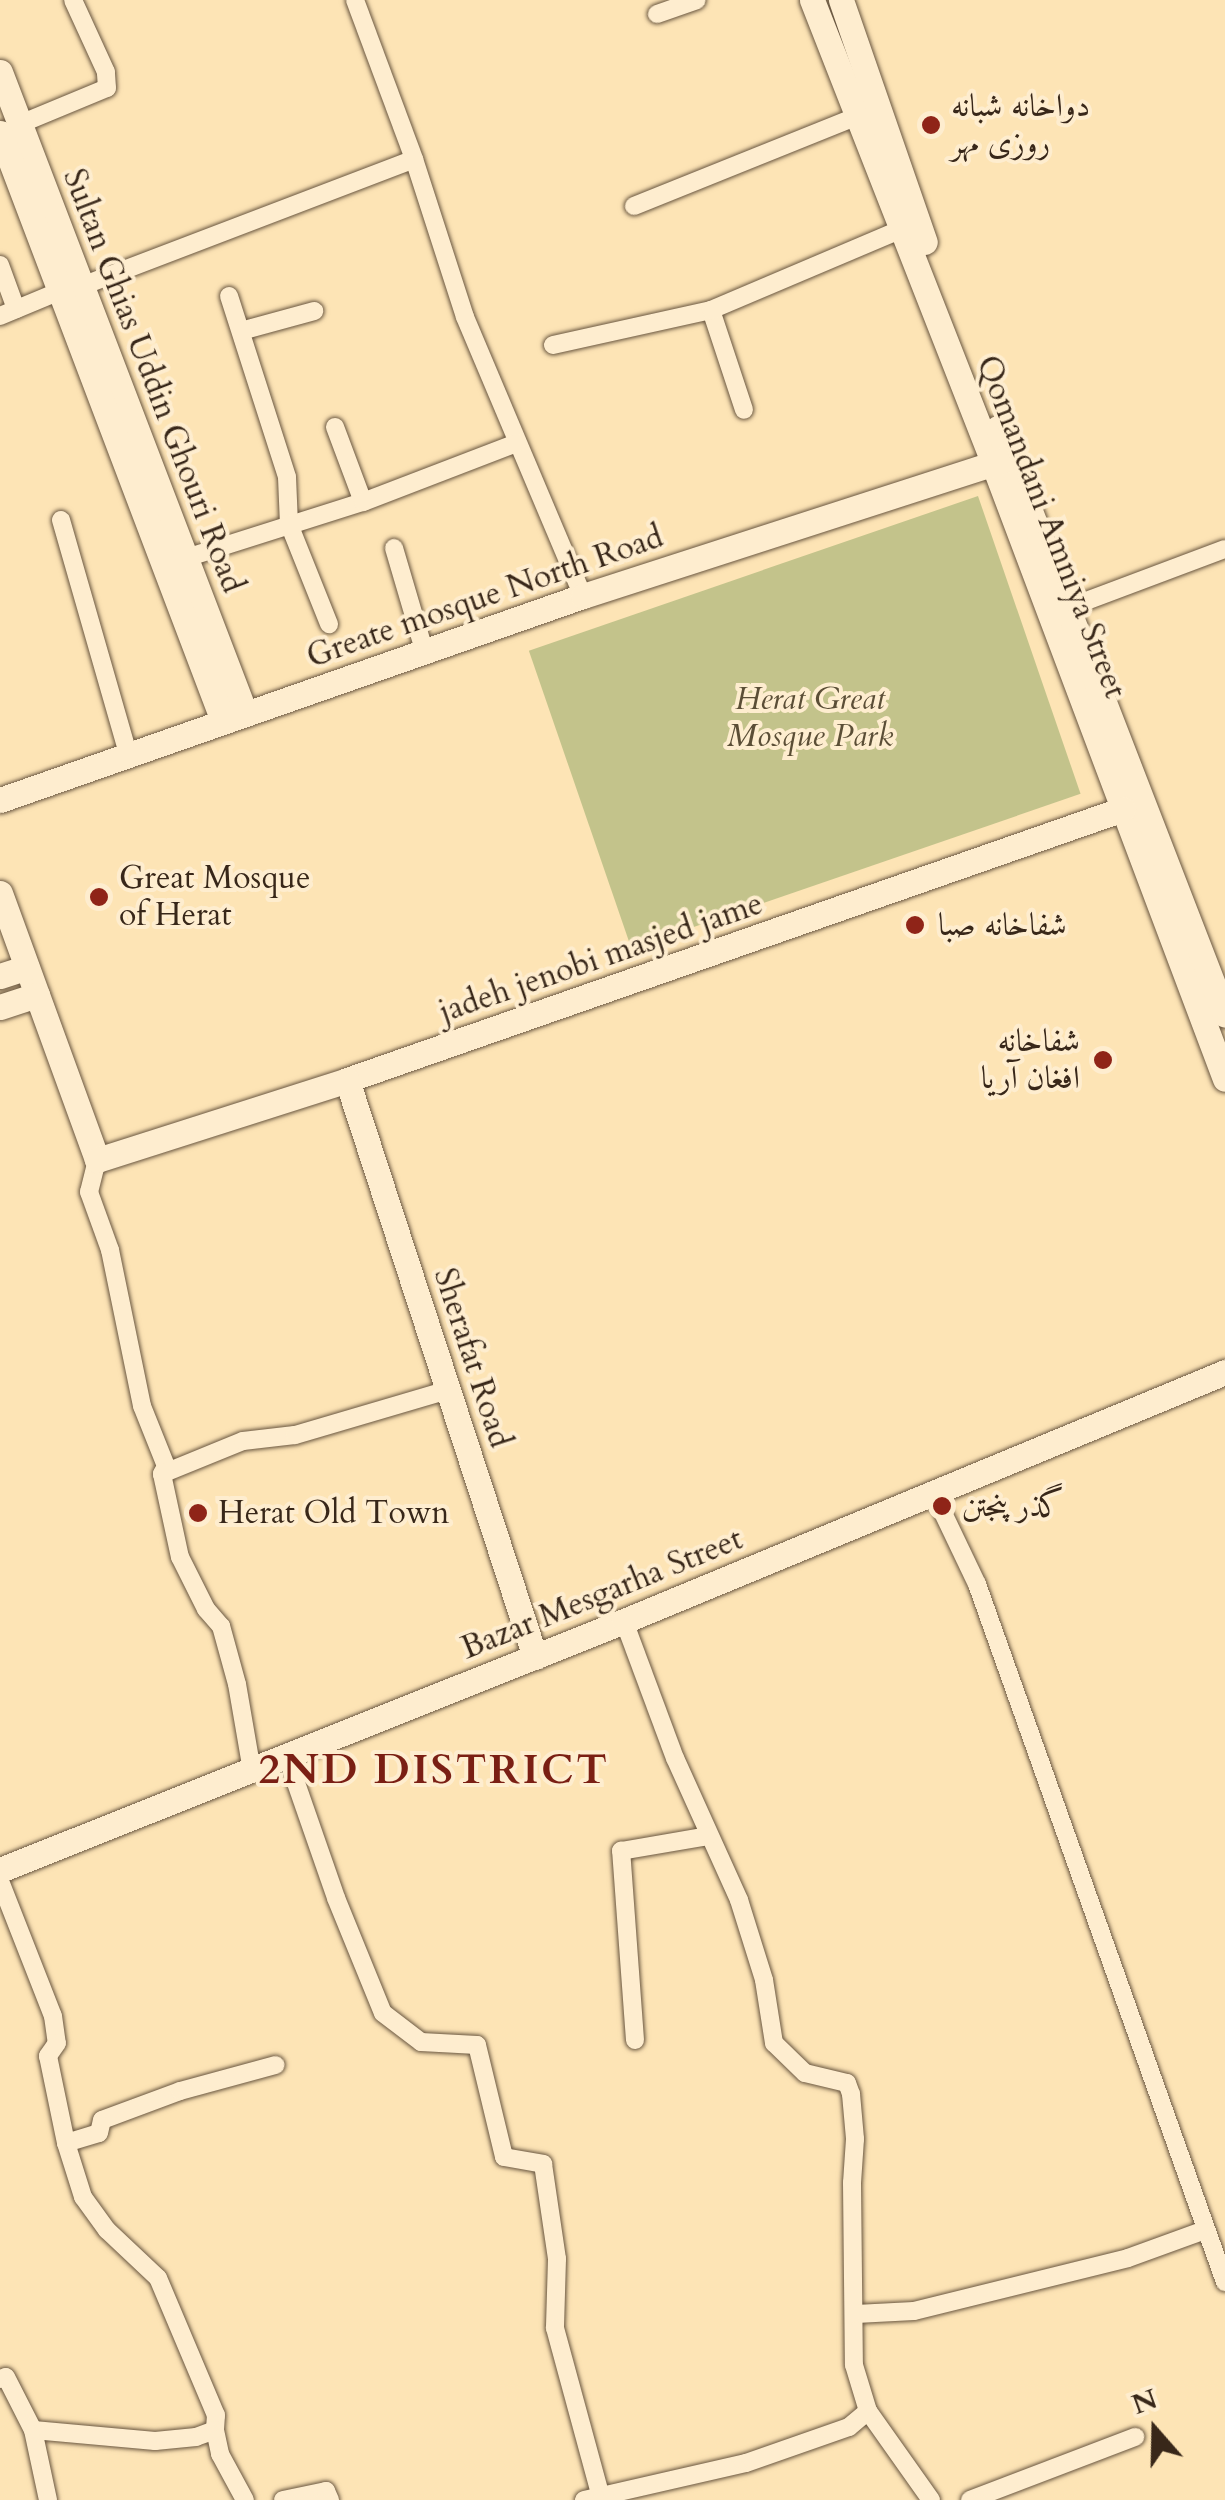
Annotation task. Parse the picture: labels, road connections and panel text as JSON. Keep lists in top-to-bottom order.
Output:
{
  "streets": {
    "street": [
      "Sultan Ghias Uddin Ghouri Road",
      "Qomandani Amniya Street",
      "Greate mosque North Road",
      "jadeh jenobi masjed jame",
      "Sherafat Road",
      "Bazar Mesgarha Street"
    ]
  },
  "crossings": [
    ["Sultan Ghias Uddin Ghouri Road", "Greate mosque North Road"],
    ["Qomandani Amniya Street", "Greate mosque North Road"],
    ["Qomandani Amniya Street", "jadeh jenobi masjed jame"],
    ["jadeh jenobi masjed jame", "Sherafat Road"],
    ["Sherafat Road", "Bazar Mesgarha Street"]
  ],
  "districts": ["2ND DISTRICT"],
  "parks": ["Herat Great Mosque Park"],
  "places": [
    "دواخانه شبانه روزی مهر",
    "Great Mosque of Herat",
    "شفاخانه صبا",
    "شفاخانه افغان آریا",
    "گذر پنجتن",
    "Herat Old Town"
  ],
  "north": "top"
}
